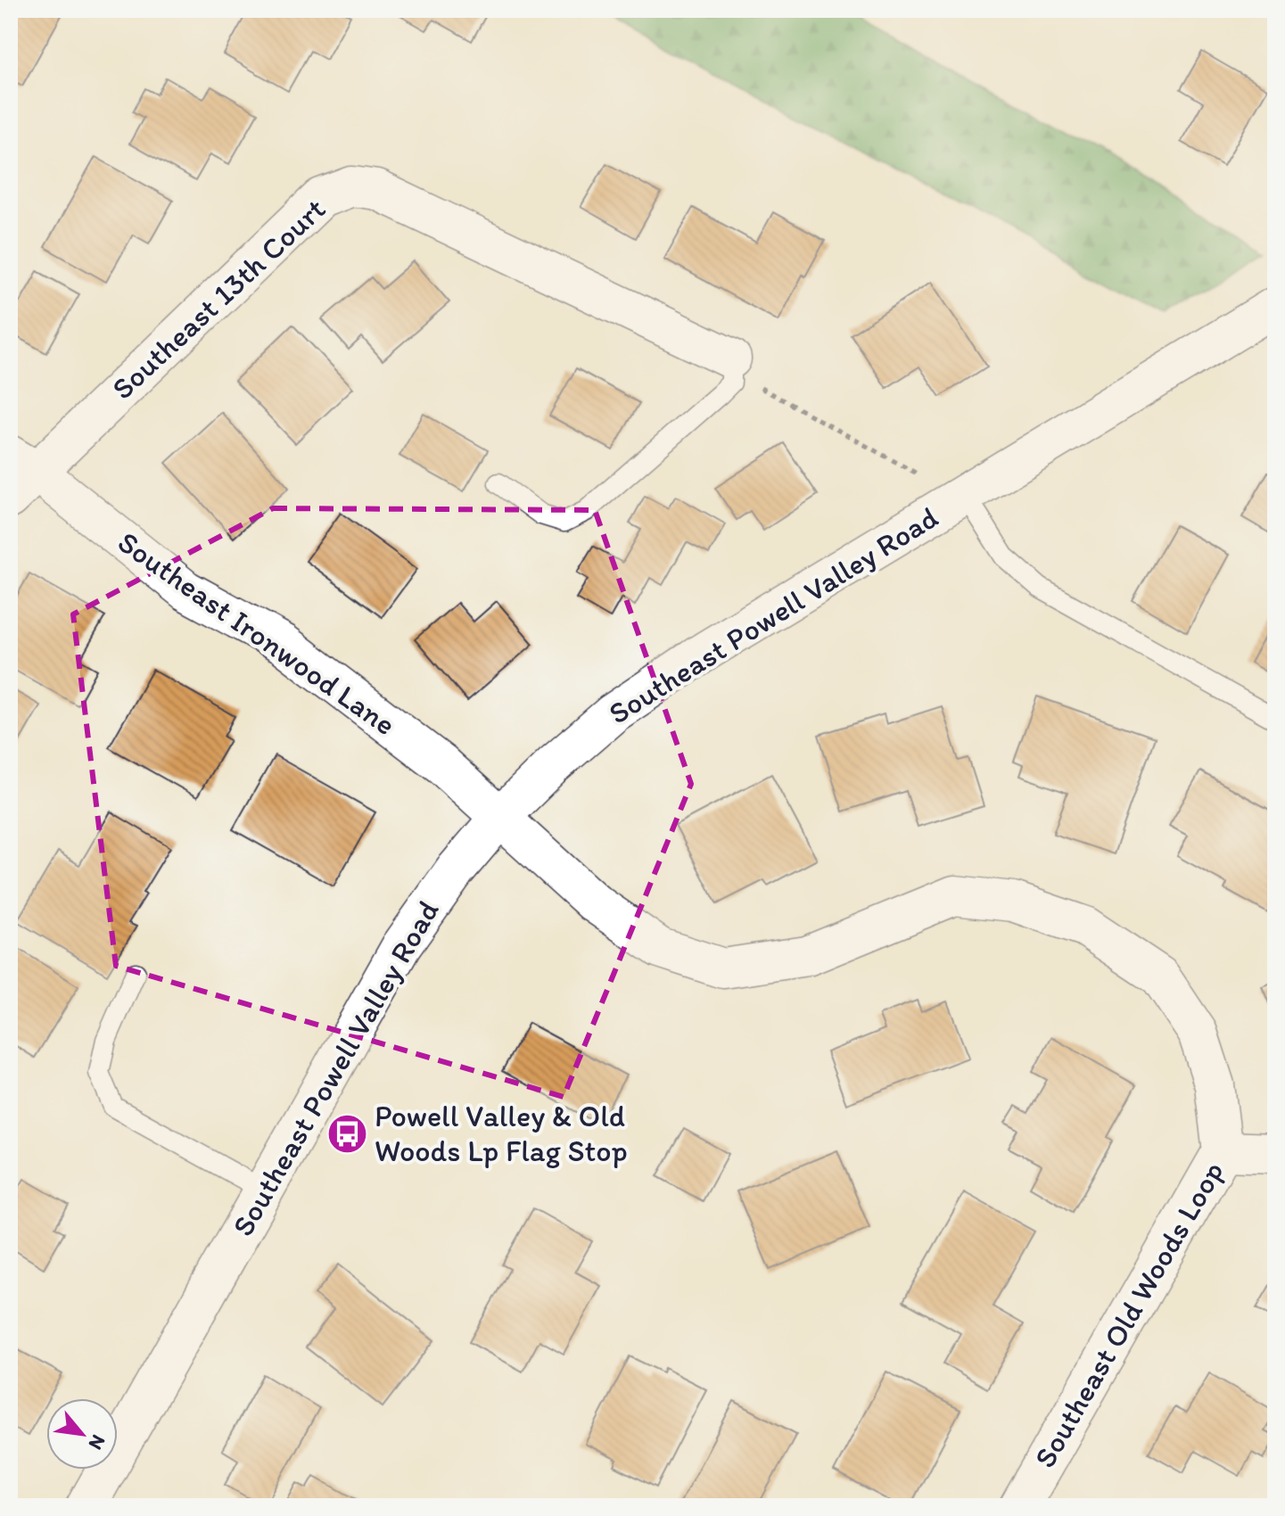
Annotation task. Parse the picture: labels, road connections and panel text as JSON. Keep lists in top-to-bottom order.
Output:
{
  "streets": {
    "street": [
      "Southeast 13th Court",
      "Southeast Powell Valley Road",
      "Southeast Ironwood Lane",
      "Southeast Old Woods Loop"
    ]
  },
  "crossings": [
    ["Southeast 13th Court", "Southeast Ironwood Lane"],
    ["Southeast Powell Valley Road", "Southeast Ironwood Lane"],
    ["Southeast Powell Valley Road", "Southeast Old Woods Loop"],
    ["Southeast Ironwood Lane", "Southeast Old Woods Loop"]
  ],
  "places": {
    "bus stop": ["Powell Valley & Old Woods Lp Flag Stop"]
  },
  "north": "bottom right"
}
